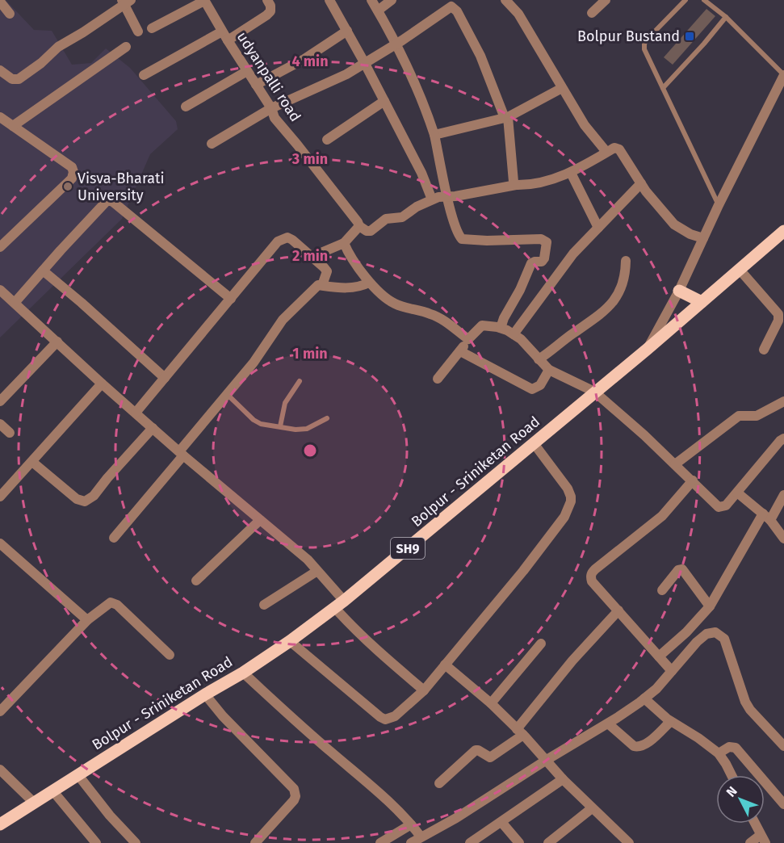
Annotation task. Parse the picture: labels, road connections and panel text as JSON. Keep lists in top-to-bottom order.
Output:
{
  "streets": {
    "main road": ["Bolpur - Sriniketan Road", "SH9"],
    "street": ["udyanpalli road"]
  },
  "places": {
    "transit": ["Bolpur Bustand"],
    "other": ["Visva-Bharati University"]
  },
  "north": "top left",
  "rings": [
    "4 min",
    "3 min",
    "2 min",
    "1 min"
  ]
}
